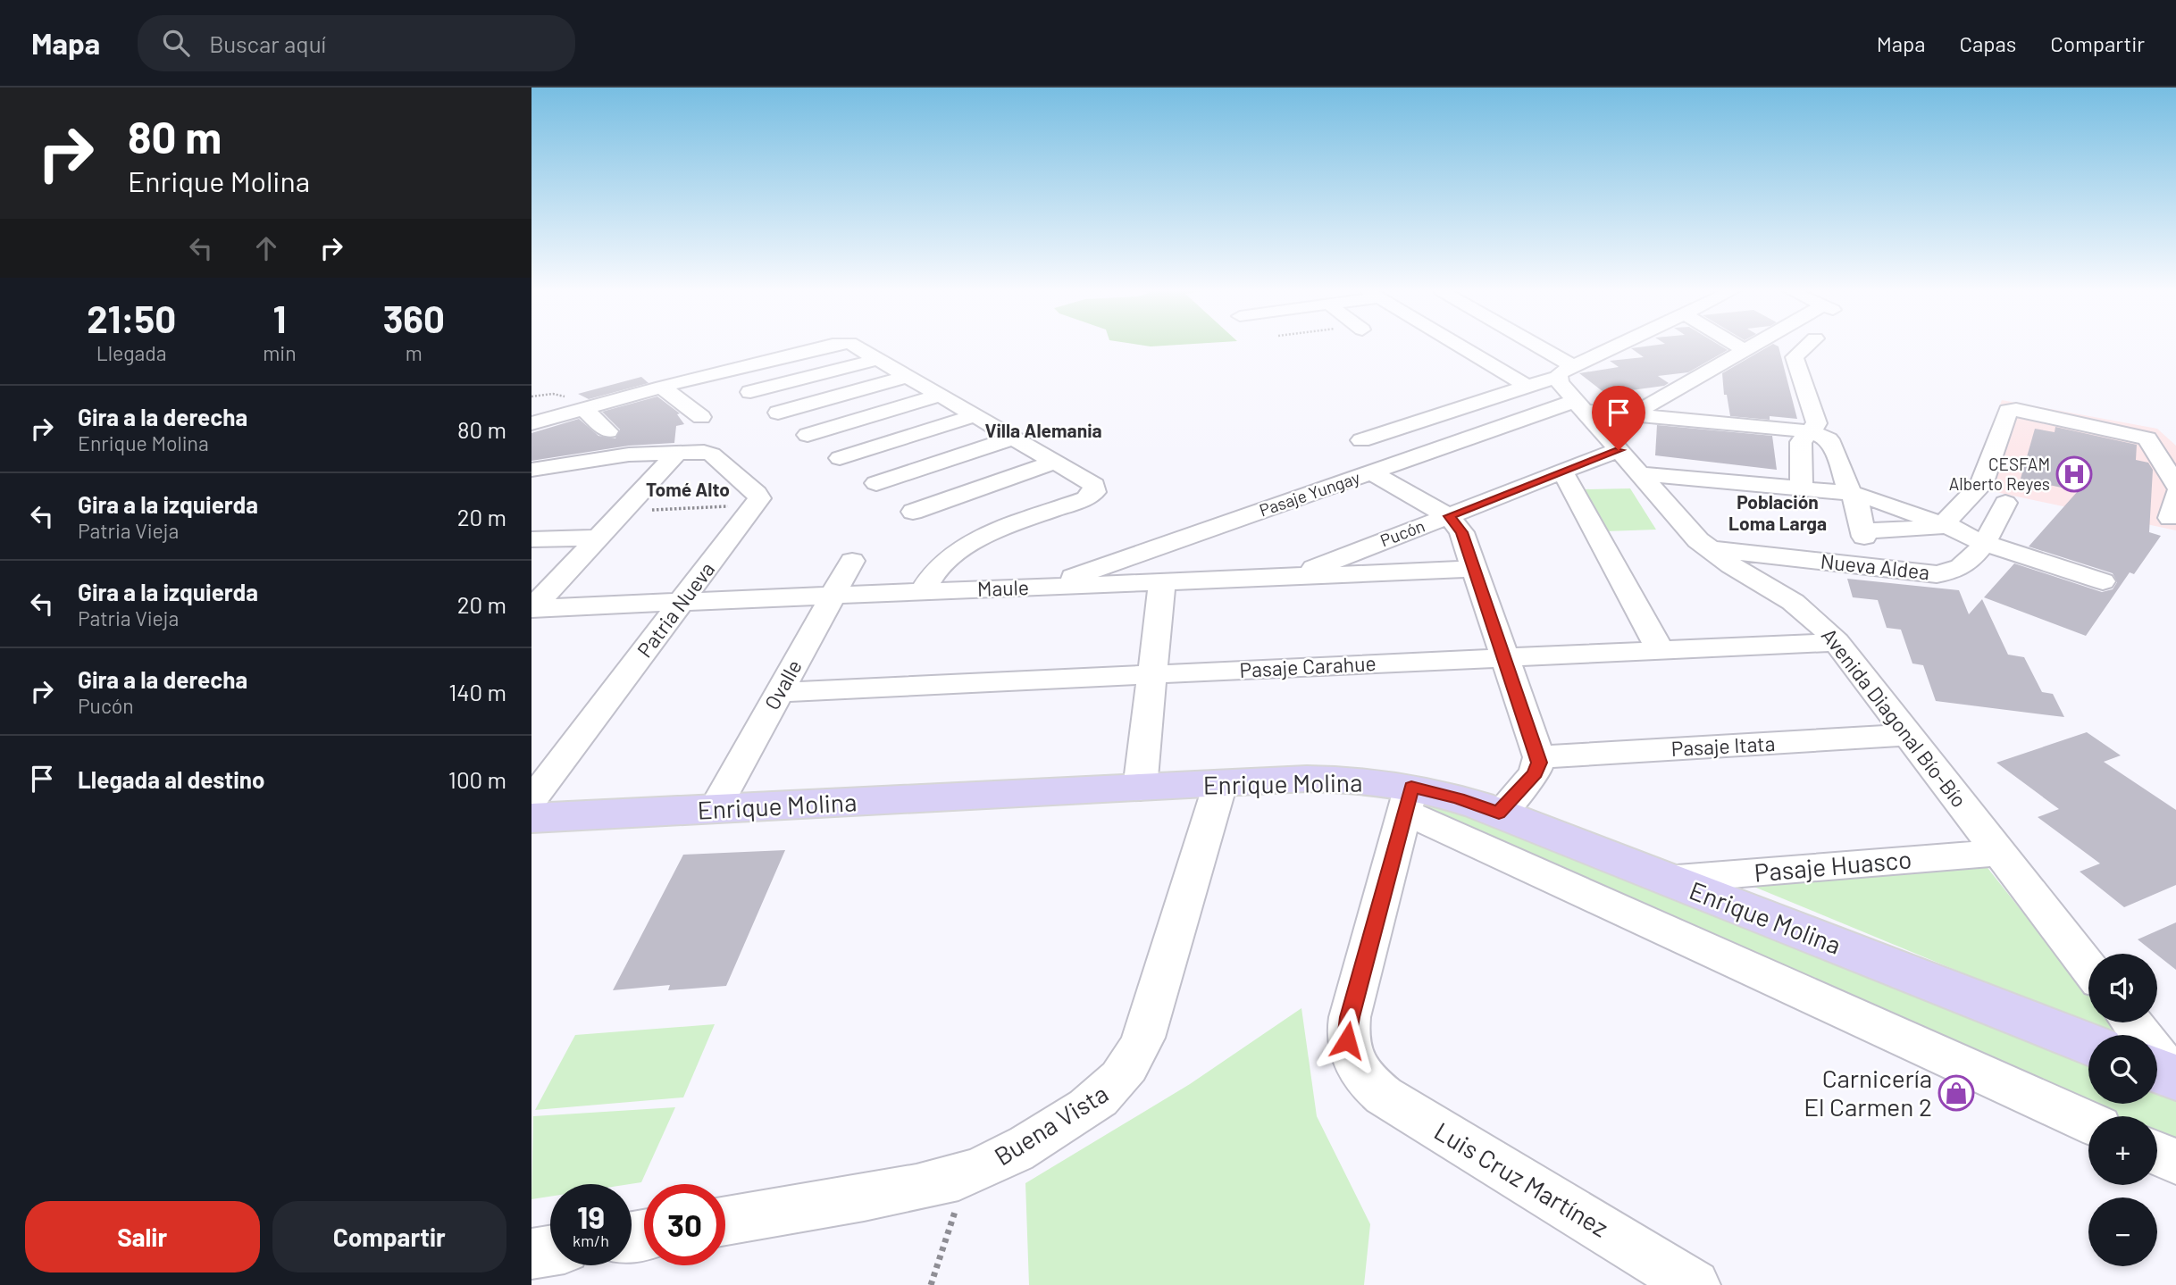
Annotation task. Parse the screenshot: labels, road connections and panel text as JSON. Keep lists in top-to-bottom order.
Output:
{
  "streets": {
    "main road": ["Enrique Molina"],
    "street": [
      "Pasaje Yungay",
      "Pucón",
      "Nueva Aldea",
      "Maule",
      "Patria Nueva",
      "Pasaje Carahue",
      "Ovalle",
      "Avenida Diagonal Bío-Bío",
      "Pasaje Itata",
      "Pasaje Huasco",
      "Buena Vista",
      "Luis Cruz Martínez"
    ]
  },
  "crossings": [
    ["Pasaje Yungay", "Maule"],
    ["Pasaje Yungay", "Avenida Diagonal Bío-Bío"],
    ["Pucón", "Maule"],
    ["Pucón", "Avenida Diagonal Bío-Bío"],
    ["Nueva Aldea", "Avenida Diagonal Bío-Bío"],
    ["Maule", "Patria Nueva"],
    ["Maule", "Ovalle"],
    ["Pasaje Carahue", "Ovalle"],
    ["Pasaje Carahue", "Avenida Diagonal Bío-Bío"],
    ["Ovalle", "Enrique Molina"],
    ["Avenida Diagonal Bío-Bío", "Pasaje Itata"],
    ["Avenida Diagonal Bío-Bío", "Pasaje Huasco"],
    ["Enrique Molina", "Pasaje Huasco"],
    ["Enrique Molina", "Buena Vista"],
    ["Enrique Molina", "Luis Cruz Martínez"]
  ],
  "districts": ["Villa Alemania", "Tomé Alto", "Población Loma Larga"],
  "places": {
    "hospital": ["CESFAM Alberto Reyes"],
    "shop": ["Carnicería El Carmen 2"]
  },
  "page": {
    "header": "Mapa",
    "search": "Buscar aquí",
    "nav": ["Mapa", "Capas", "Compartir"],
    "turn": ["80 m", "Enrique Molina"],
    "eta": [
      "21:50",
      "Llegada",
      "1",
      "min",
      "360",
      "m"
    ],
    "list": [
      {
        "name": "Gira a la derecha",
        "note": "Enrique Molina",
        "value": "80 m"
      },
      {
        "name": "Gira a la izquierda",
        "note": "Patria Vieja",
        "value": "20 m"
      },
      {
        "name": "Gira a la izquierda",
        "note": "Patria Vieja",
        "value": "20 m"
      },
      {
        "name": "Gira a la derecha",
        "note": "Pucón",
        "value": "140 m"
      },
      {
        "name": "Llegada al destino",
        "value": "100 m"
      }
    ],
    "map_buttons": ["+", "−"],
    "speed": "19 km/h",
    "limit": "30",
    "buttons": ["Salir", "Compartir"]
  }
}
